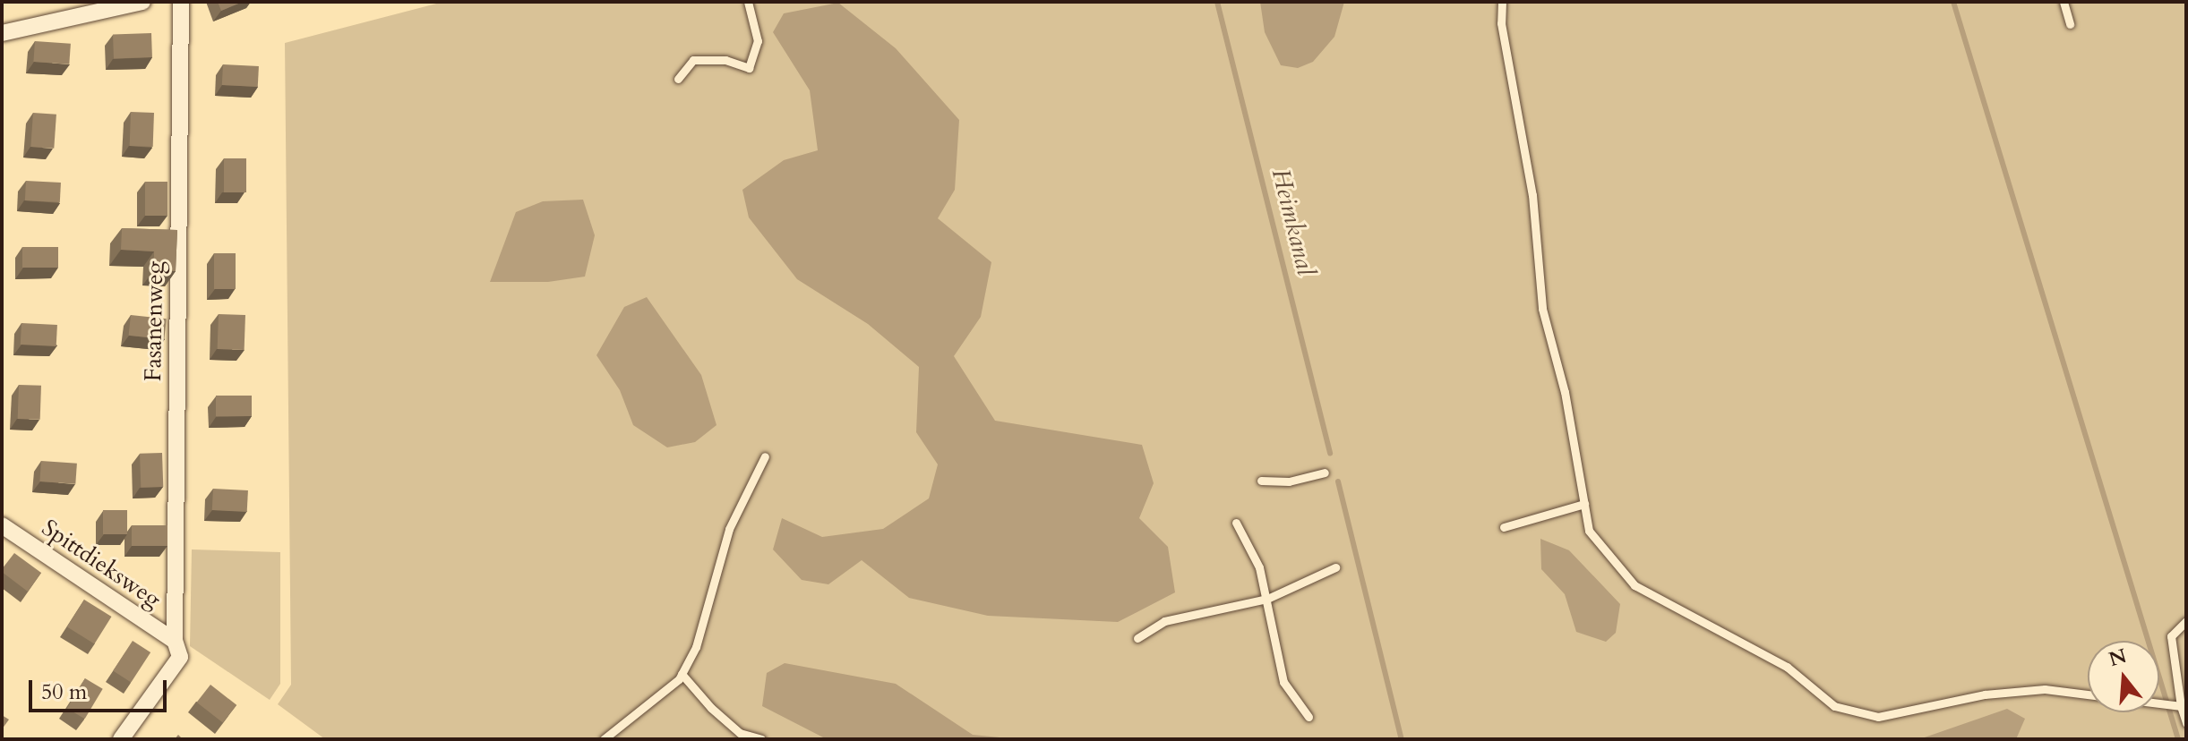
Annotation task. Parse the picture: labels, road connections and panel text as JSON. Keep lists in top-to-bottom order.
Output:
{
  "streets": {
    "street": ["Fasanenweg", "Spittdieksweg"]
  },
  "crossings": [
    ["Fasanenweg", "Spittdieksweg"]
  ],
  "water": ["Heimkanal"],
  "scale_bar": "50 m",
  "north": "top"
}
